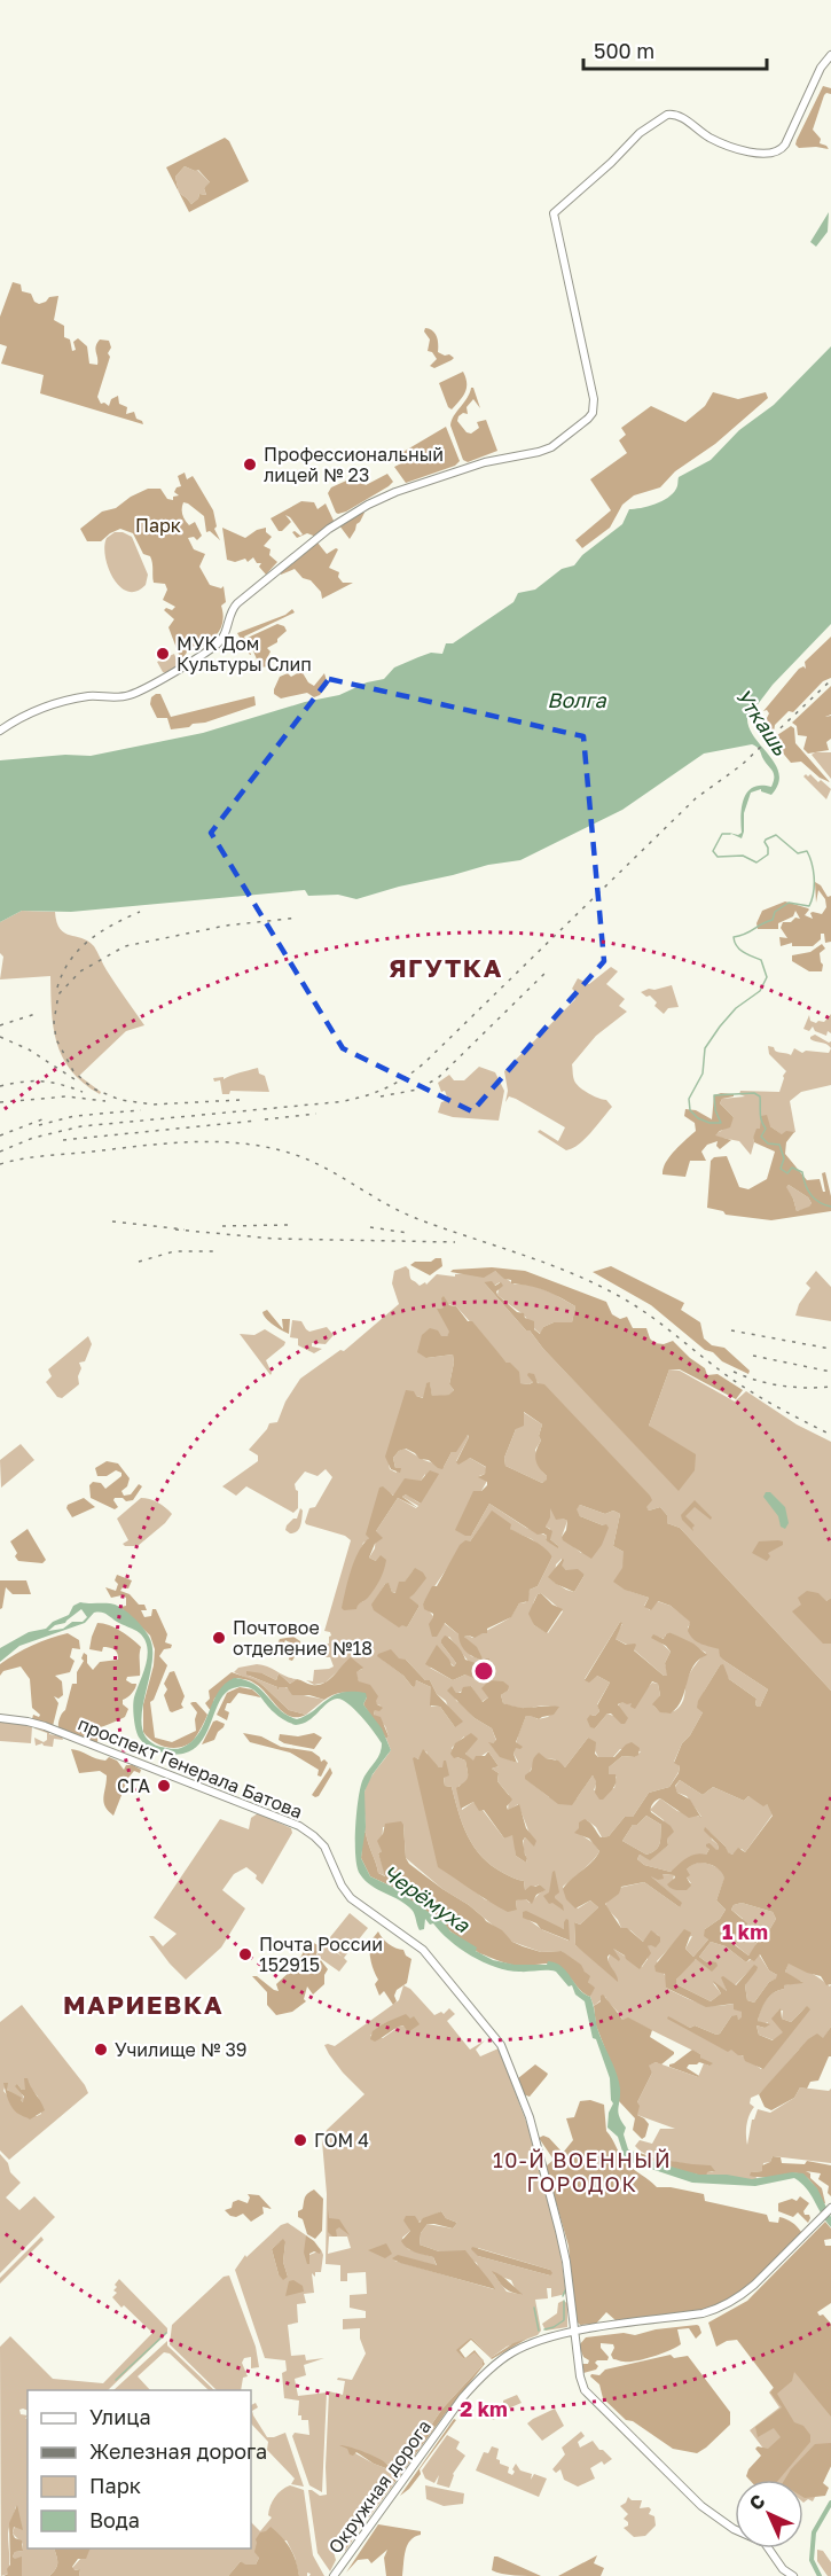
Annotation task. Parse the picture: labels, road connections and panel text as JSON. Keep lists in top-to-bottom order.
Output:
{
  "streets": {
    "main road": ["проспект Генерала Батова", "Окружная дорога"]
  },
  "crossings": [
    ["проспект Генерала Батова", "Окружная дорога"]
  ],
  "districts": ["ЯГУТКА", "МАРИЕВКА", "10-Й ВОЕННЫЙ ГОРОДОК"],
  "water": ["Волга", "Уткашь", "Черёмуха"],
  "parks": ["Парк"],
  "places": [
    "Профессиональный лицей № 23",
    "МУК Дом Культуры Слип",
    "Почтовое отделение №18",
    "СГА",
    "Почта России 152915",
    "Училище № 39",
    "ГОМ 4"
  ],
  "legend": [
    "Улица",
    "Железная дорога",
    "Парк",
    "Вода"
  ],
  "scale_bar": "500 m",
  "north": "top left",
  "rings": ["1 km", "2 km"]
}
